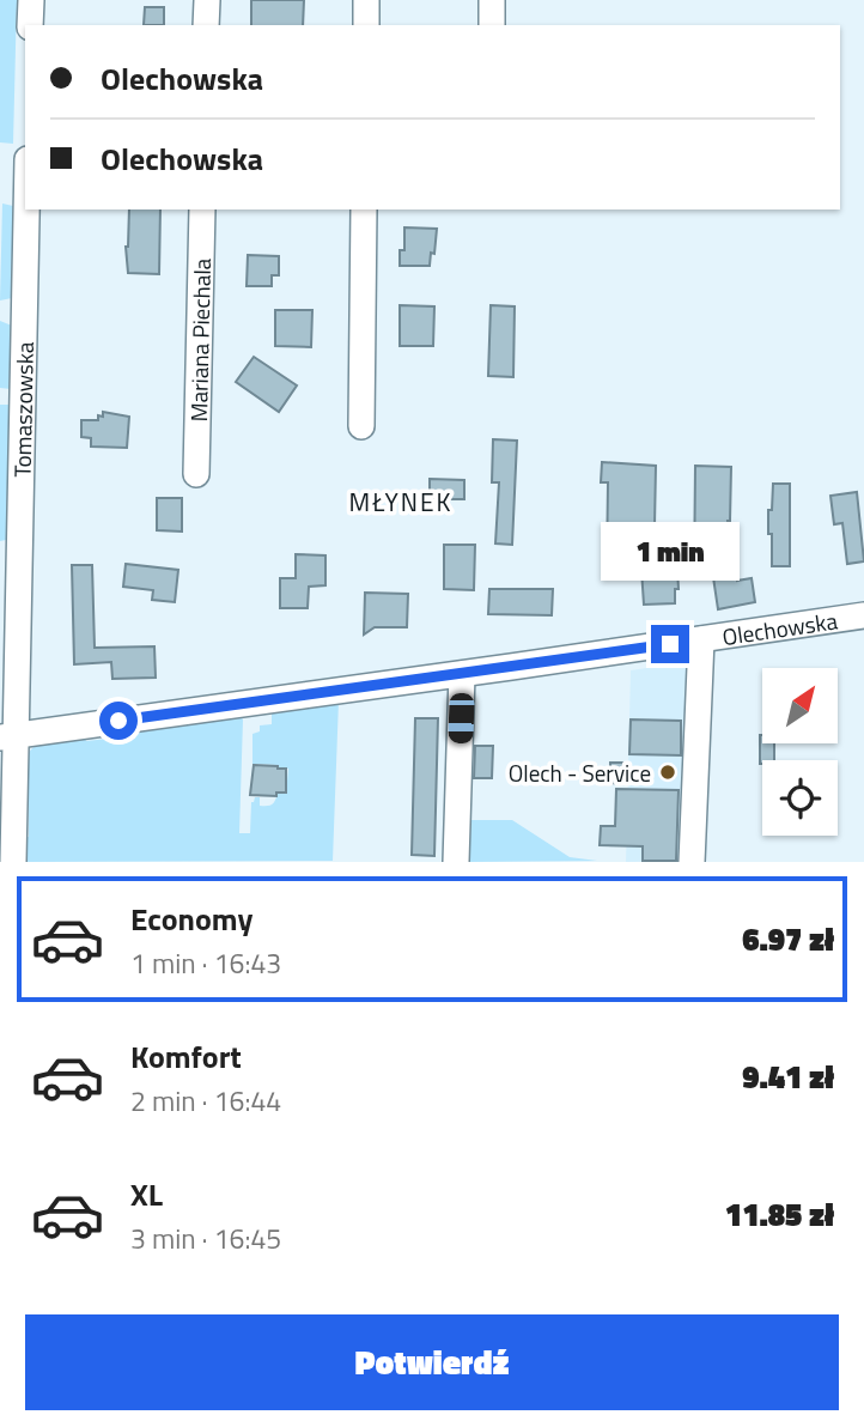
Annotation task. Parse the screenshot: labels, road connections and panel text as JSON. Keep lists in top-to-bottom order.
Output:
{
  "streets": {
    "street": ["Mariana Piechala", "Tomaszowska", "Olechowska"]
  },
  "crossings": [
    ["Tomaszowska", "Olechowska"]
  ],
  "districts": ["MŁYNEK"],
  "places": ["Olech - Service"],
  "north": "top right",
  "page": {
    "banner": ["Olechowska", "Olechowska"],
    "bubble": "1 min",
    "list": [
      {
        "name": "Economy",
        "note": "1 min · 16:43",
        "value": "6.97 zł"
      },
      {
        "name": "Komfort",
        "note": "2 min · 16:44",
        "value": "9.41 zł"
      },
      {
        "name": "XL",
        "note": "3 min · 16:45",
        "value": "11.85 zł"
      }
    ],
    "buttons": "Potwierdź"
  }
}
